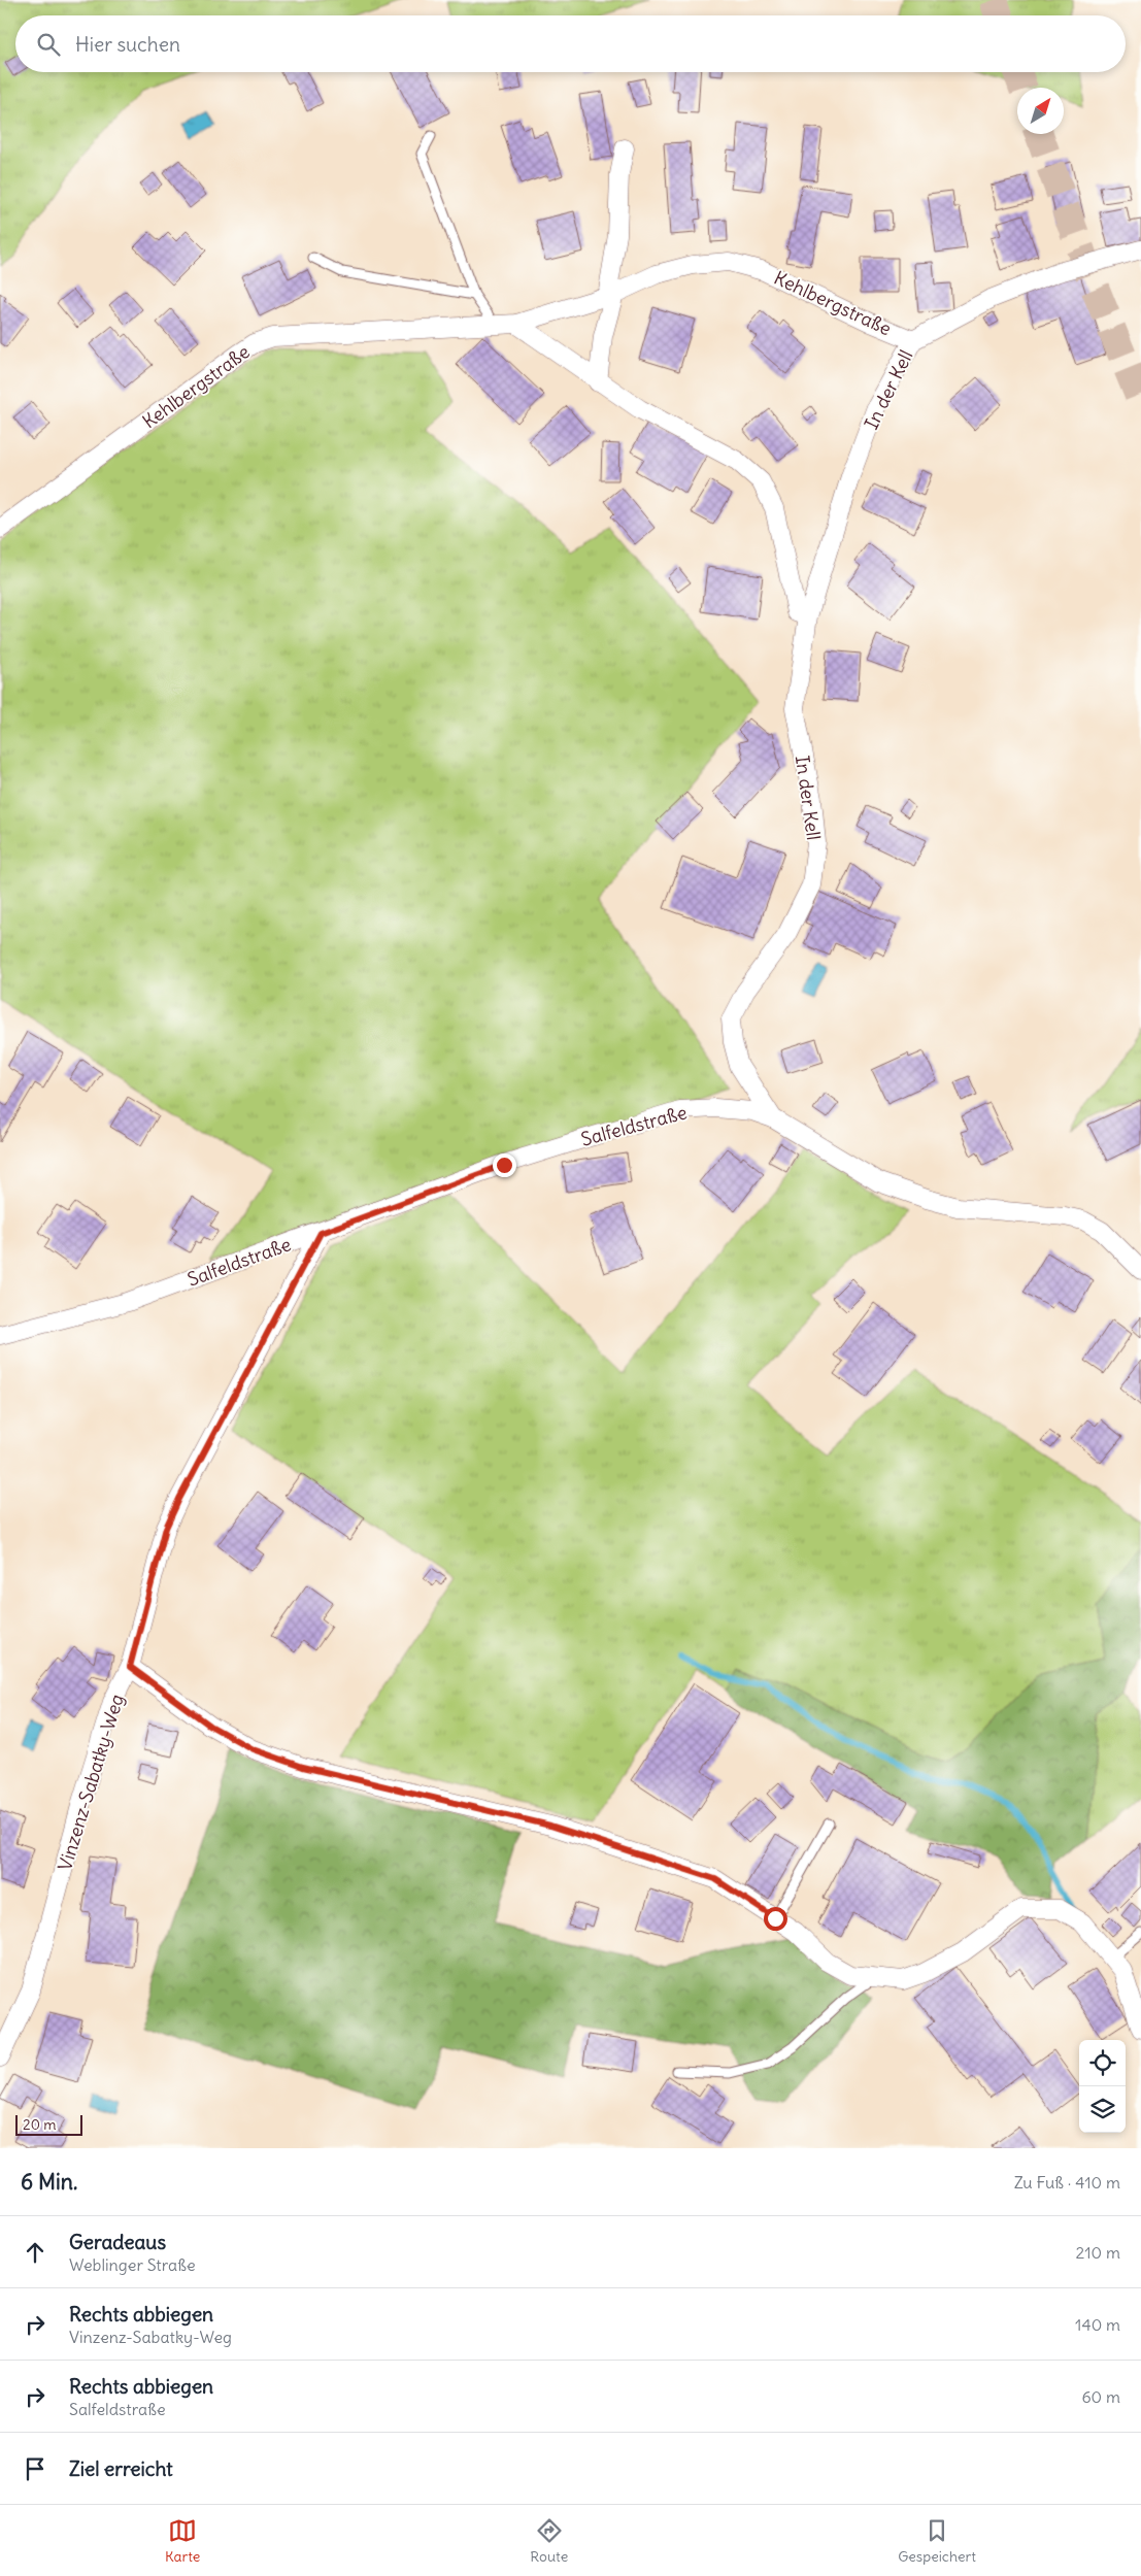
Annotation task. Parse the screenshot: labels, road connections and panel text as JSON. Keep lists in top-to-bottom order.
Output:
{
  "streets": {
    "street": [
      "Kehlbergstraße",
      "In der Kell",
      "Salfeldstraße",
      "Vinzenz-Sabatky-Weg"
    ]
  },
  "crossings": [
    ["Kehlbergstraße", "In der Kell"],
    ["In der Kell", "Salfeldstraße"],
    ["Salfeldstraße", "Vinzenz-Sabatky-Weg"]
  ],
  "scale_bar": "20 m",
  "north": "top right",
  "page": {
    "search": "Hier suchen",
    "scale": "20 m",
    "heading": ["6 Min.", "Zu Fuß · 410 m"],
    "list": [
      ["Geradeaus", "Weblinger Straße", "210 m"],
      ["Rechts abbiegen", "Vinzenz-Sabatky-Weg", "140 m"],
      ["Rechts abbiegen", "Salfeldstraße", "60 m"],
      "Ziel erreicht"
    ],
    "nav": ["Karte", "Route", "Gespeichert"]
  }
}
